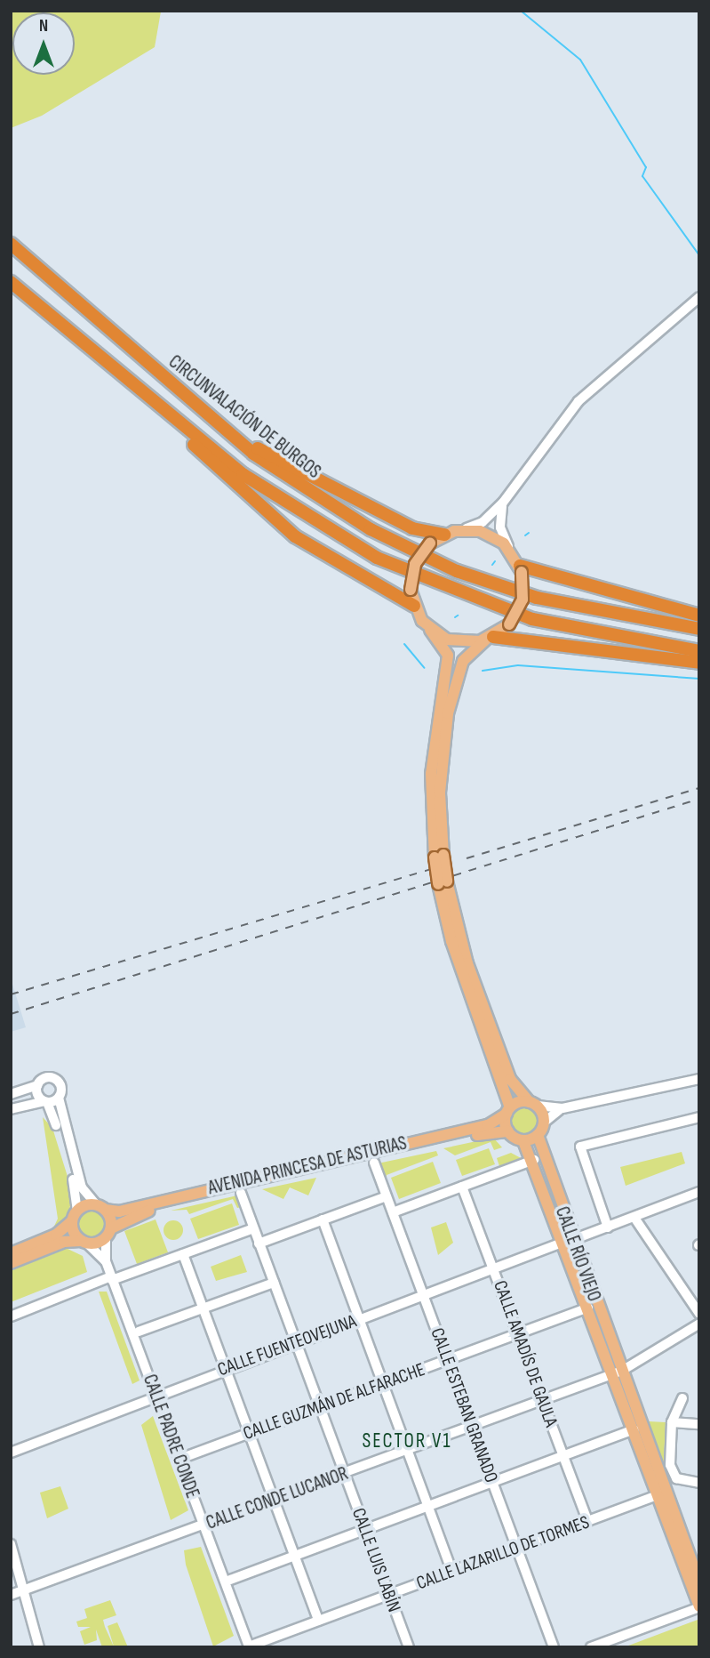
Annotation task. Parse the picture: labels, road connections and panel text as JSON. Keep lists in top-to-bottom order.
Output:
{
  "streets": {
    "highway": ["CIRCUNVALACIÓN DE BURGOS"],
    "main road": ["AVENIDA PRINCESA DE ASTURIAS", "CALLE RÍO VIEJO"],
    "street": [
      "CALLE FUENTEOVEJUNA",
      "CALLE AMADÍS DE GAULA",
      "CALLE GUZMÁN DE ALFARACHE",
      "CALLE ESTEBAN GRANADO",
      "CALLE PADRE CONDE",
      "CALLE CONDE LUCANOR",
      "CALLE LAZARILLO DE TORMES",
      "CALLE LUIS LABÍN"
    ]
  },
  "crossings": [
    ["AVENIDA PRINCESA DE ASTURIAS", "CALLE RÍO VIEJO"],
    ["AVENIDA PRINCESA DE ASTURIAS", "CALLE PADRE CONDE"],
    ["CALLE RÍO VIEJO", "CALLE FUENTEOVEJUNA"],
    ["CALLE RÍO VIEJO", "CALLE GUZMÁN DE ALFARACHE"],
    ["CALLE RÍO VIEJO", "CALLE CONDE LUCANOR"],
    ["CALLE FUENTEOVEJUNA", "CALLE AMADÍS DE GAULA"],
    ["CALLE FUENTEOVEJUNA", "CALLE ESTEBAN GRANADO"],
    ["CALLE FUENTEOVEJUNA", "CALLE PADRE CONDE"],
    ["CALLE FUENTEOVEJUNA", "CALLE LUIS LABÍN"],
    ["CALLE AMADÍS DE GAULA", "CALLE GUZMÁN DE ALFARACHE"],
    ["CALLE AMADÍS DE GAULA", "CALLE CONDE LUCANOR"],
    ["CALLE AMADÍS DE GAULA", "CALLE LAZARILLO DE TORMES"],
    ["CALLE GUZMÁN DE ALFARACHE", "CALLE ESTEBAN GRANADO"],
    ["CALLE GUZMÁN DE ALFARACHE", "CALLE LUIS LABÍN"],
    ["CALLE ESTEBAN GRANADO", "CALLE CONDE LUCANOR"],
    ["CALLE ESTEBAN GRANADO", "CALLE LAZARILLO DE TORMES"],
    ["CALLE PADRE CONDE", "CALLE CONDE LUCANOR"],
    ["CALLE PADRE CONDE", "CALLE LAZARILLO DE TORMES"],
    ["CALLE CONDE LUCANOR", "CALLE LUIS LABÍN"],
    ["CALLE LAZARILLO DE TORMES", "CALLE LUIS LABÍN"]
  ],
  "districts": ["SECTOR V1"],
  "north": "top"
}
